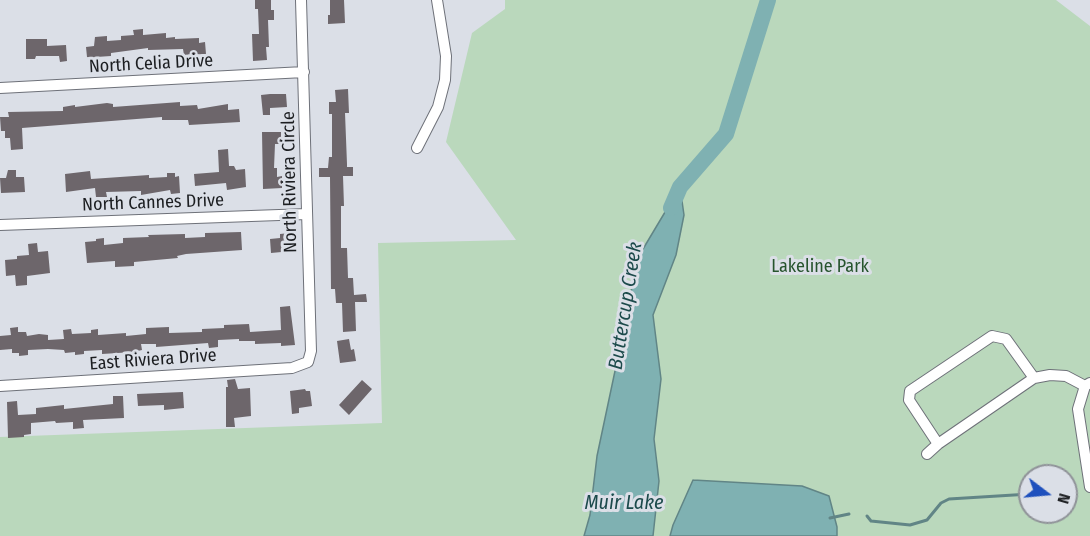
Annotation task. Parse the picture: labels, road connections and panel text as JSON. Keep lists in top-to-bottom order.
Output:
{
  "streets": {
    "street": [
      "North Celia Drive",
      "North Riviera Circle",
      "North Cannes Drive",
      "East Riviera Drive"
    ]
  },
  "crossings": [
    ["North Celia Drive", "North Riviera Circle"],
    ["North Riviera Circle", "North Cannes Drive"],
    ["North Riviera Circle", "East Riviera Drive"]
  ],
  "water": ["Buttercup Creek", "Muir Lake"],
  "parks": ["Lakeline Park"],
  "north": "right"
}
